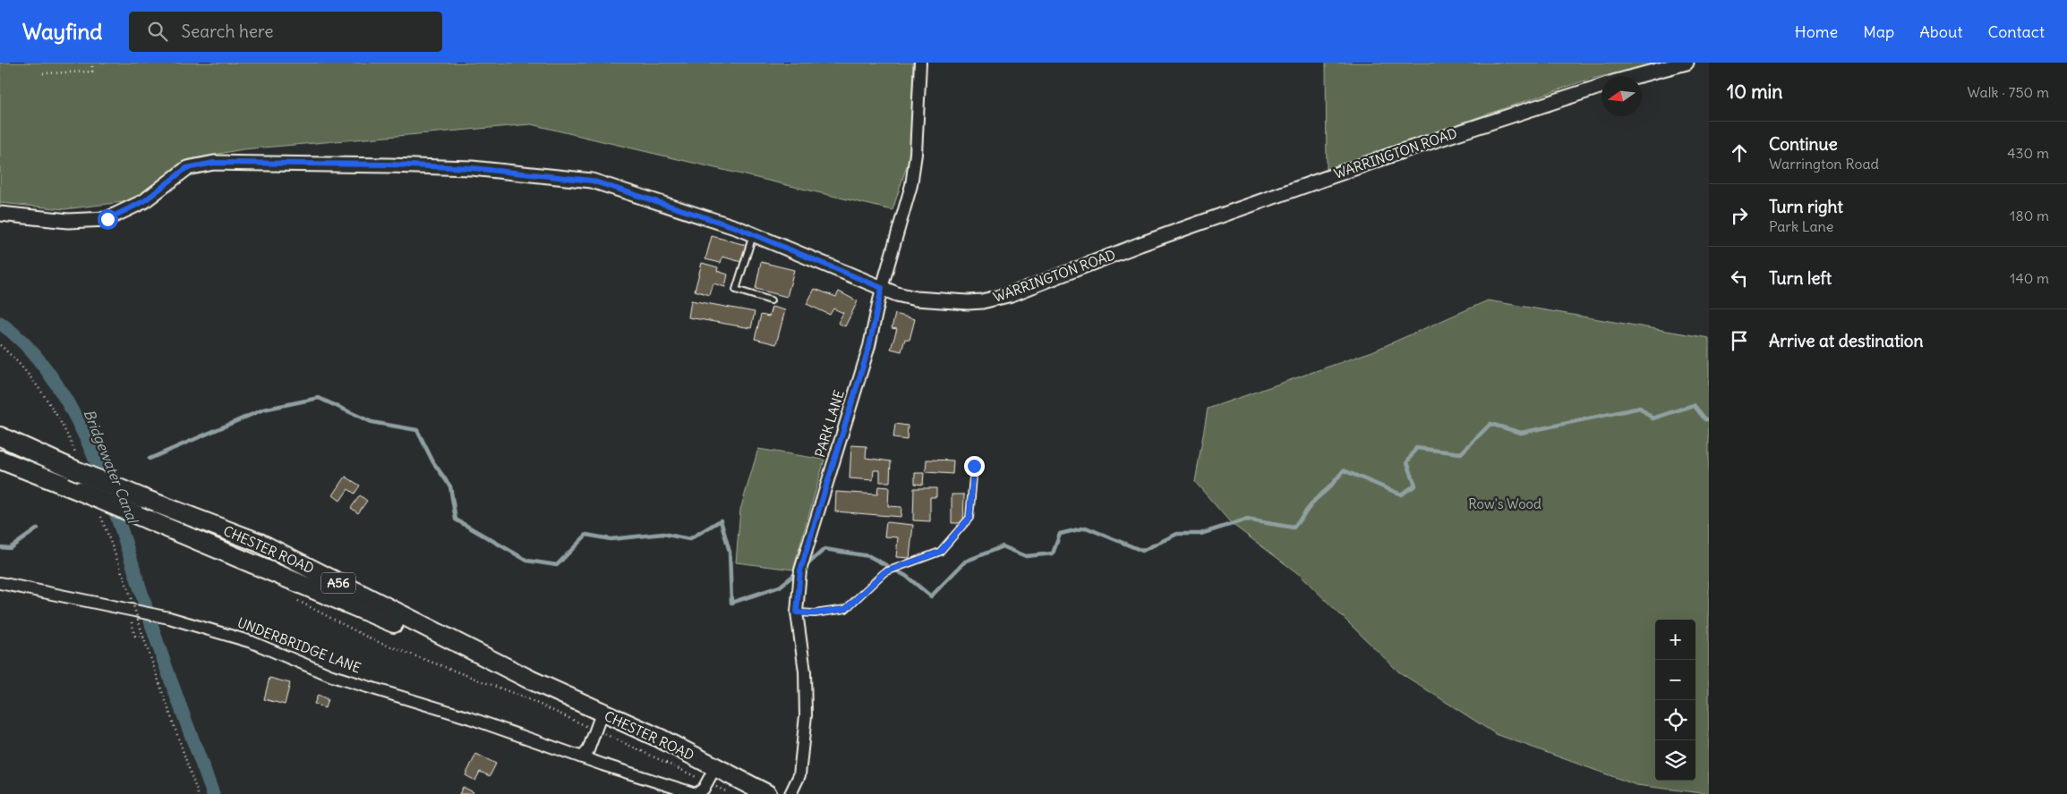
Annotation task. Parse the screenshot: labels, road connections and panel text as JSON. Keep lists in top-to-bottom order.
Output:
{
  "streets": {
    "highway": ["CHESTER ROAD", "A56"],
    "street": ["WARRINGTON ROAD", "PARK LANE", "UNDERBRIDGE LANE"]
  },
  "crossings": [
    ["WARRINGTON ROAD", "PARK LANE"],
    ["CHESTER ROAD", "UNDERBRIDGE LANE"]
  ],
  "water": ["Bridgewater Canal"],
  "parks": ["Row's Wood"],
  "north": "left",
  "page": {
    "header": "Wayfind",
    "search": "Search here",
    "nav": [
      "Home",
      "Map",
      "About",
      "Contact"
    ],
    "heading": ["10 min", "Walk · 750 m"],
    "list": [
      ["Continue", "Warrington Road", "430 m"],
      ["Turn right", "Park Lane", "180 m"],
      ["Turn left", "140 m"],
      "Arrive at destination"
    ],
    "map_buttons": ["+", "−"]
  }
}
